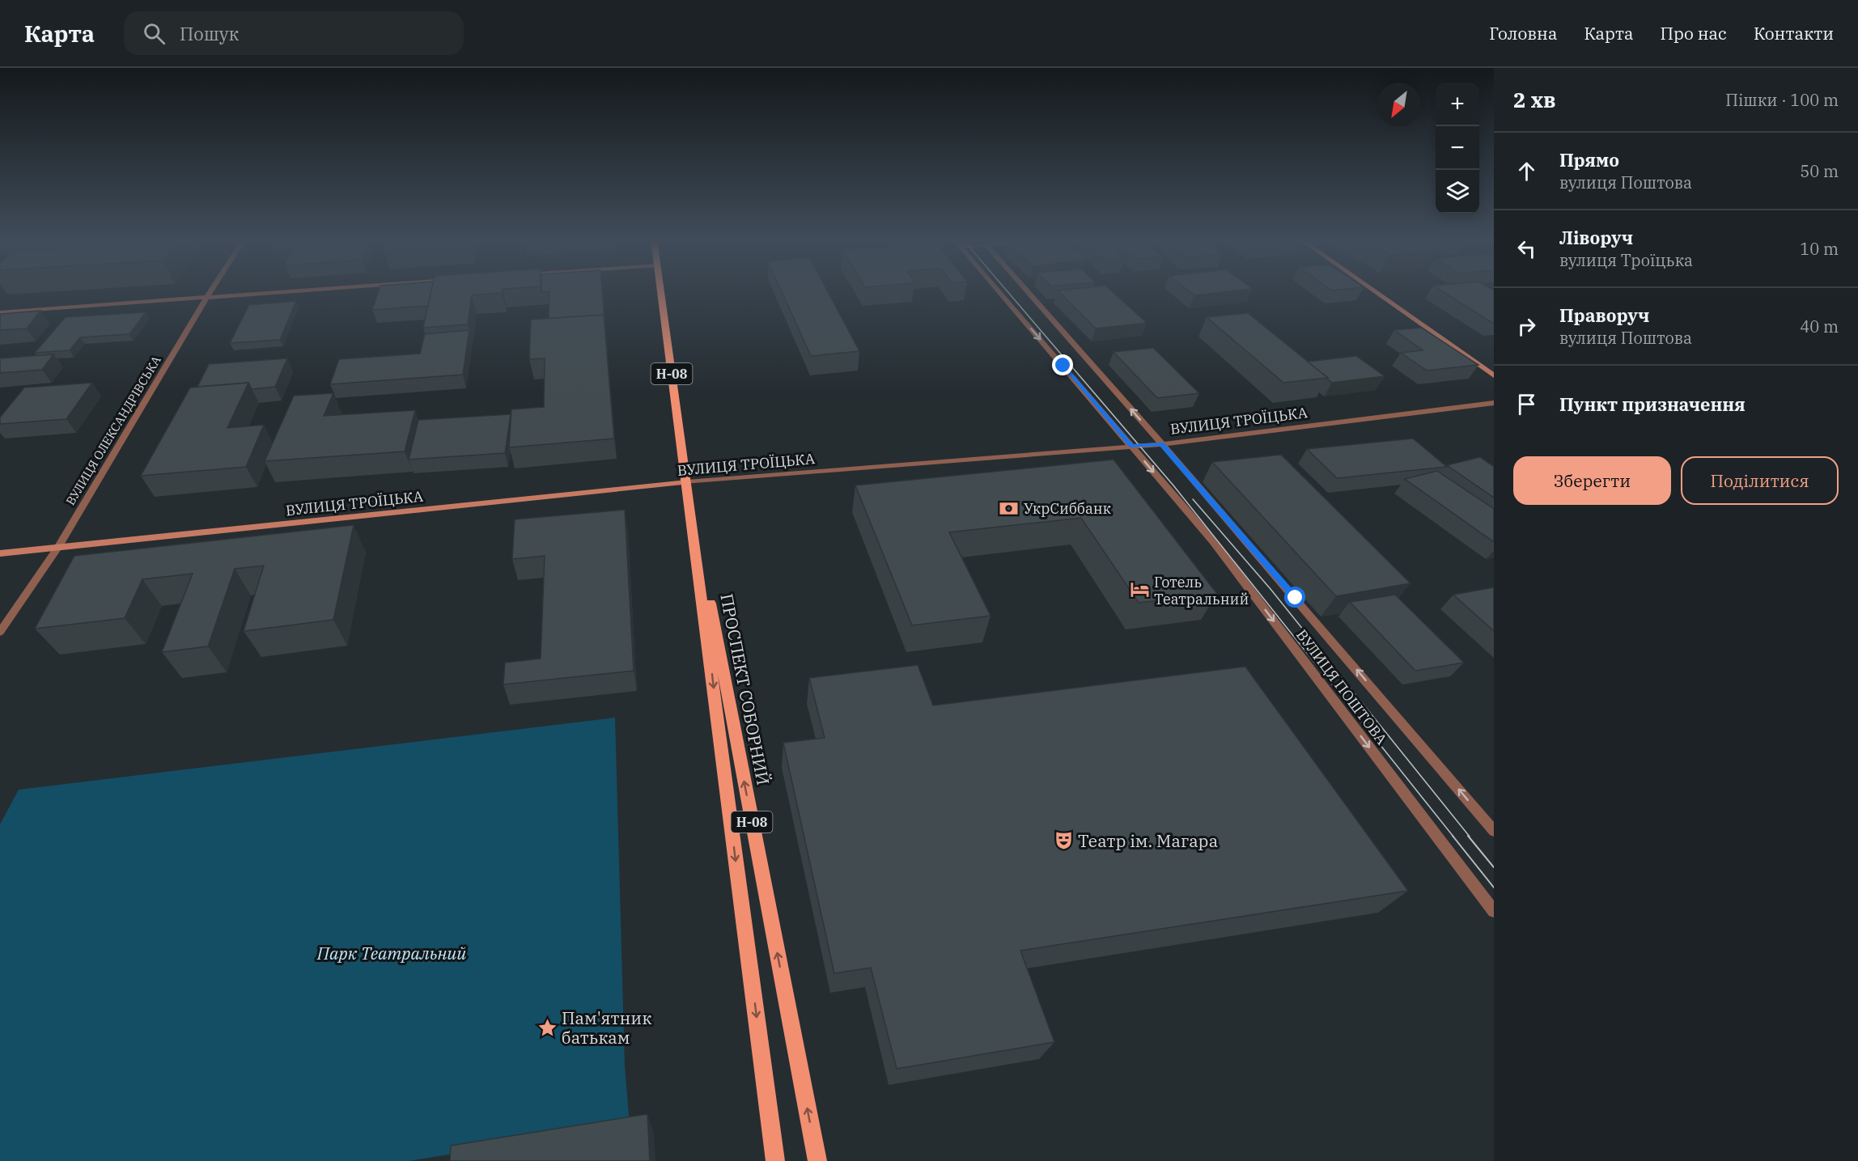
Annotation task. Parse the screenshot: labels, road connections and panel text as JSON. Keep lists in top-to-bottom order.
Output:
{
  "streets": {
    "main road": ["Н-08", "ВУЛИЦЯ ТРОЇЦЬКА", "ПРОСПЕКТ СОБОРНИЙ"],
    "street": ["ВУЛИЦЯ ОЛЕКСАНДРІВСЬКА", "ВУЛИЦЯ ПОШТОВА"]
  },
  "crossings": [
    ["ВУЛИЦЯ ТРОЇЦЬКА", "ВУЛИЦЯ ОЛЕКСАНДРІВСЬКА"],
    ["ВУЛИЦЯ ТРОЇЦЬКА", "ВУЛИЦЯ ПОШТОВА"],
    ["ВУЛИЦЯ ТРОЇЦЬКА", "ПРОСПЕКТ СОБОРНИЙ"]
  ],
  "parks": ["Парк Театральний"],
  "places": {
    "bank": ["УкрСиббанк"],
    "hotel": ["Готель Театральний"],
    "theatre": ["Театр ім. Магара"],
    "place": ["Пам'ятник батькам"]
  },
  "north": "bottom left",
  "page": {
    "header": "Карта",
    "search": "Пошук",
    "nav": [
      "Головна",
      "Карта",
      "Про нас",
      "Контакти"
    ],
    "heading": ["2 хв", "Пішки · 100 m"],
    "map_buttons": ["+", "−"],
    "list": [
      ["Прямо", "вулиця Поштова", "50 m"],
      ["Ліворуч", "вулиця Троїцька", "10 m"],
      ["Праворуч", "вулиця Поштова", "40 m"],
      "Пункт призначення"
    ],
    "buttons": ["Зберегти", "Поділитися"]
  }
}
